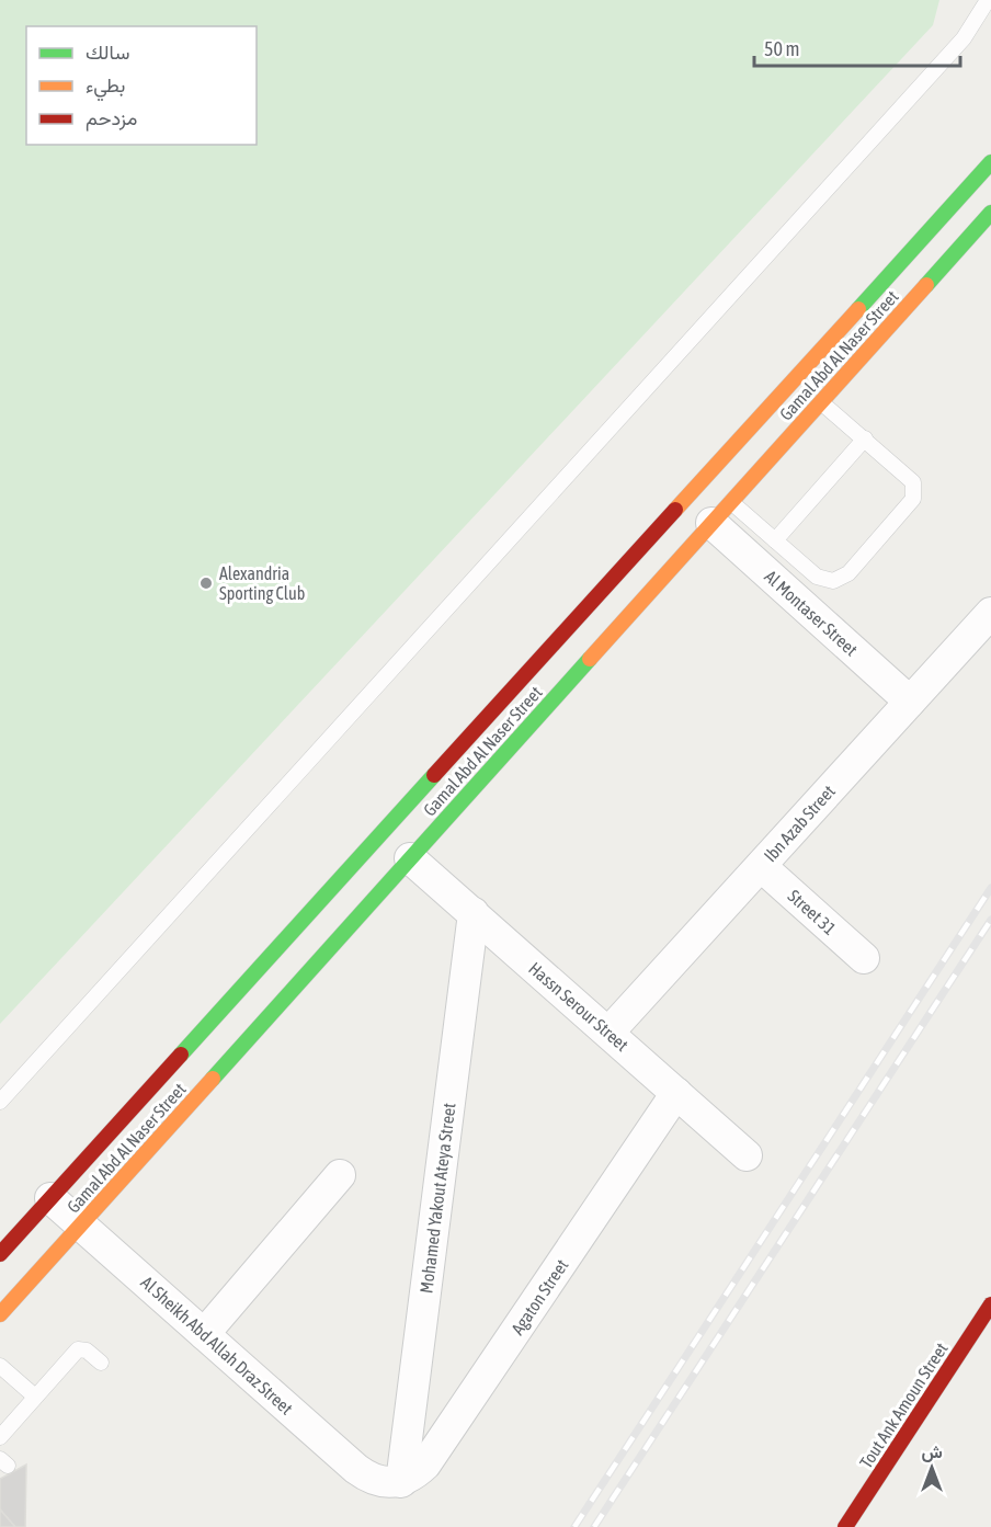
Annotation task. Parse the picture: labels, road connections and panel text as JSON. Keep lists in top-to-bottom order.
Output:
{
  "streets": {
    "main road": ["Gamal Abd Al Naser Street", "Tout Ank Amoun Street"],
    "street": [
      "Al Montaser Street",
      "Ibn Azab Street",
      "Street 31",
      "Hassn Serour Street",
      "Mohamed Yakout Ateya Street",
      "Agaton Street",
      "Al Sheikh Abd Allah Draz Street"
    ]
  },
  "crossings": [
    ["Gamal Abd Al Naser Street", "Al Montaser Street"],
    ["Gamal Abd Al Naser Street", "Hassn Serour Street"],
    ["Gamal Abd Al Naser Street", "Al Sheikh Abd Allah Draz Street"],
    ["Al Montaser Street", "Ibn Azab Street"],
    ["Ibn Azab Street", "Street 31"],
    ["Ibn Azab Street", "Hassn Serour Street"],
    ["Hassn Serour Street", "Mohamed Yakout Ateya Street"],
    ["Hassn Serour Street", "Agaton Street"],
    ["Mohamed Yakout Ateya Street", "Agaton Street"],
    ["Mohamed Yakout Ateya Street", "Al Sheikh Abd Allah Draz Street"],
    ["Agaton Street", "Al Sheikh Abd Allah Draz Street"]
  ],
  "places": ["Alexandria Sporting Club"],
  "legend": ["سالك", "بطيء", "مزدحم"],
  "scale_bar": "50 m",
  "north": "top"
}
